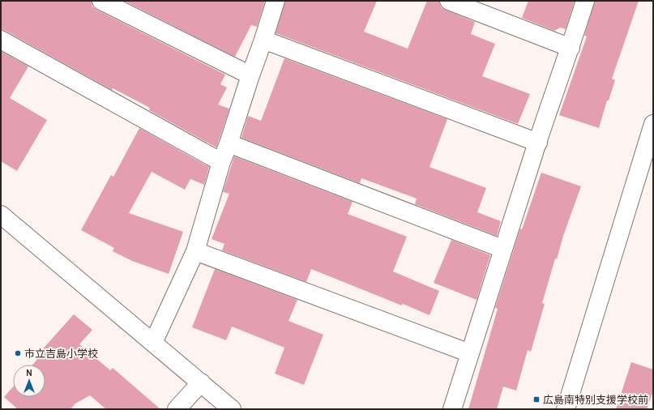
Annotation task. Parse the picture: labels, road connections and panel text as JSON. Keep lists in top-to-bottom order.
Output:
{
  "places": {
    "other": ["市立吉島小学校"],
    "transit": ["広島南特別支援学校前"]
  },
  "north": "top"
}
